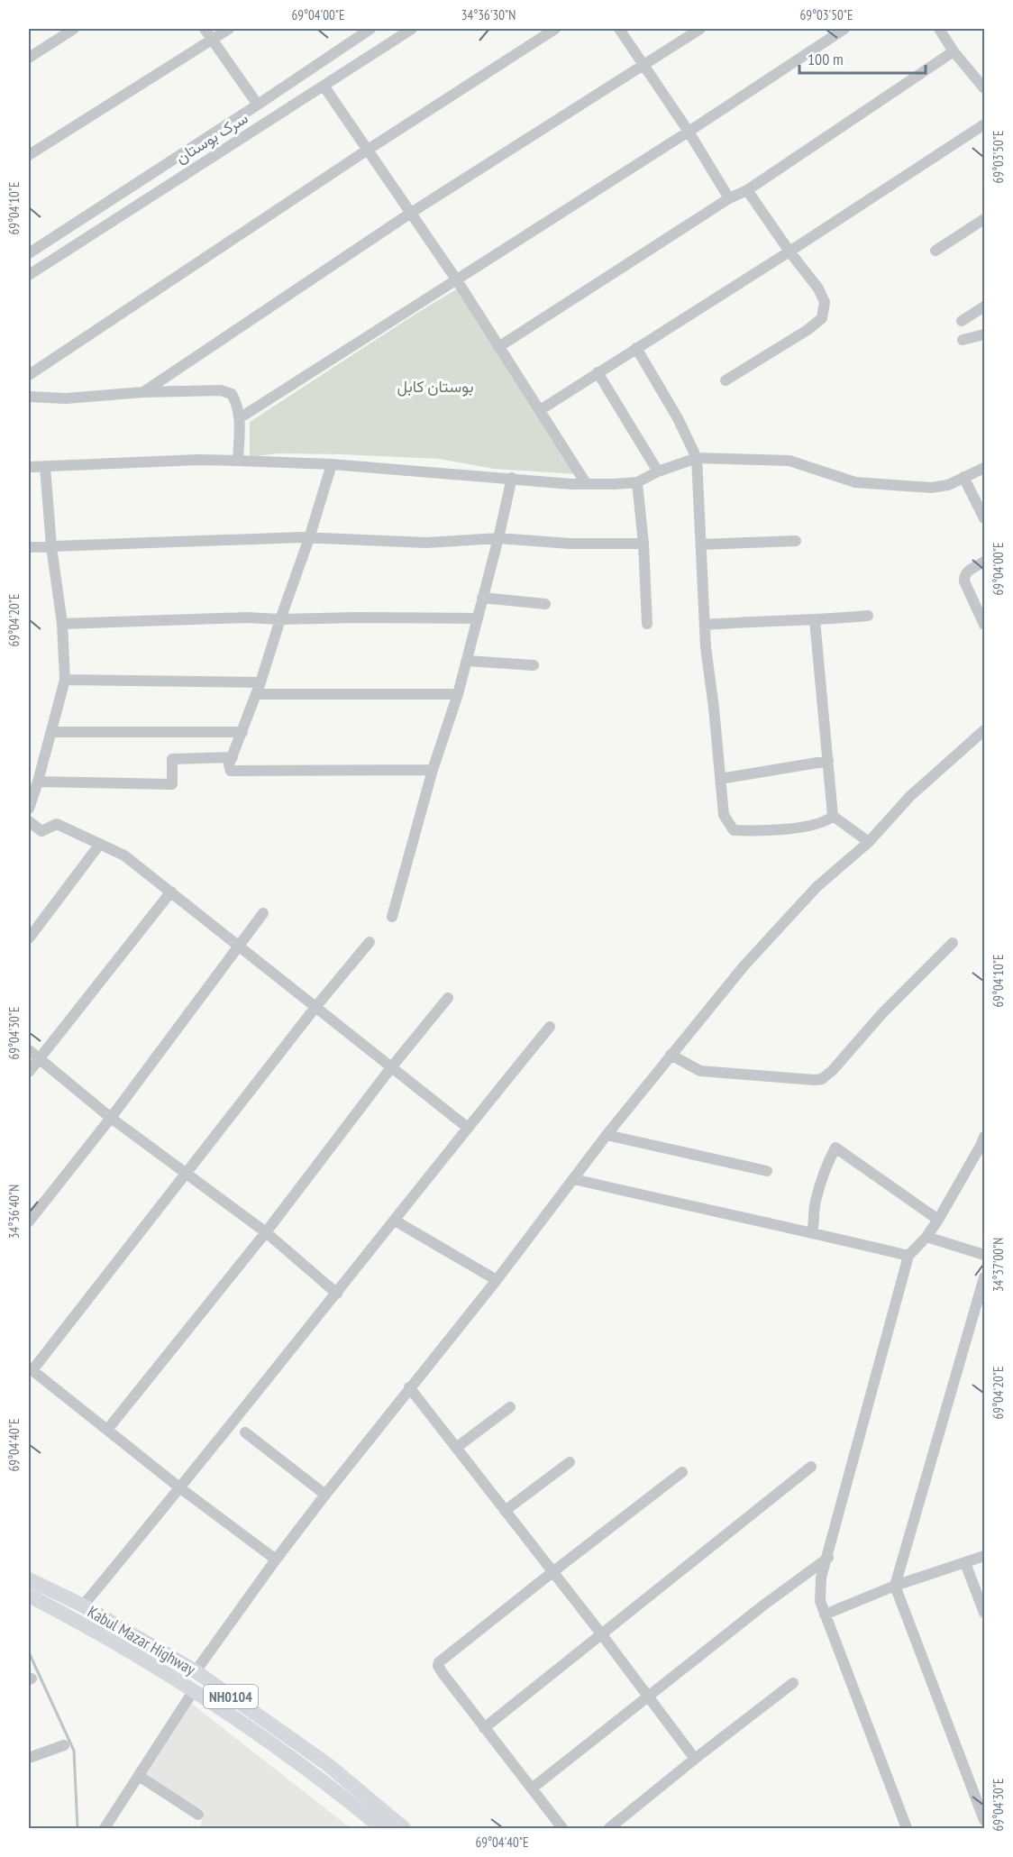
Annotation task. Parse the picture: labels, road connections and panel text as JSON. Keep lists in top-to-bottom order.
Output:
{
  "streets": {
    "highway": ["Kabul Mazar Highway", "NH0104"],
    "street": ["سرک بوستان"]
  },
  "parks": ["بوستان کابل"],
  "scale_bar": "100 m",
  "coordinates": [
    "69°04'00\"E",
    "34°36'30\"N",
    "69°03'50\"E",
    "69°04'10\"E",
    "69°04'20\"E",
    "69°04'30\"E",
    "34°36'40\"N",
    "34°37'00\"N",
    "69°04'40\"E"
  ]
}
